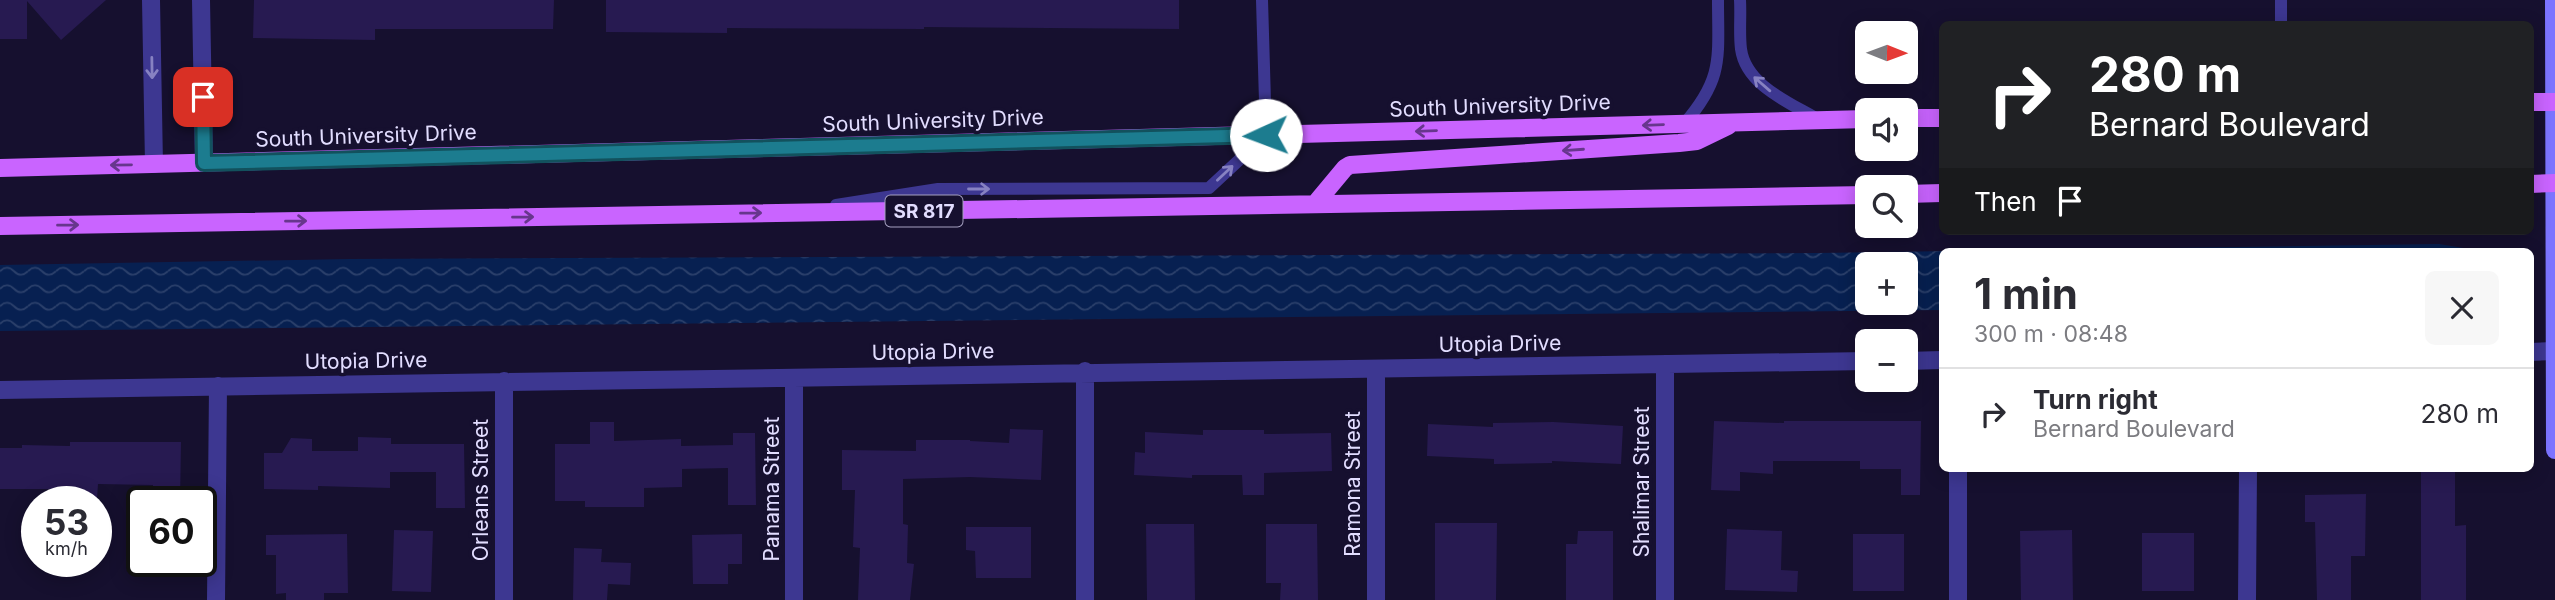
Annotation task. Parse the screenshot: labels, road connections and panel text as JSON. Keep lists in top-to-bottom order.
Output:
{
  "streets": {
    "main road": ["South University Drive", "SR 817"],
    "street": [
      "Utopia Drive",
      "Shalimar Street",
      "Ramona Street",
      "Panama Street",
      "Orleans Street"
    ]
  },
  "crossings": [
    ["Utopia Drive", "Shalimar Street"],
    ["Utopia Drive", "Ramona Street"],
    ["Utopia Drive", "Panama Street"],
    ["Utopia Drive", "Orleans Street"]
  ],
  "north": "right",
  "page": {
    "map_buttons": ["+", "−"],
    "turn": ["280 m", "Bernard Boulevard"],
    "then": "Then",
    "heading": ["1 min", "300 m · 08:48"],
    "list": [
      {
        "name": "Turn right",
        "note": "Bernard Boulevard",
        "value": "280 m"
      }
    ],
    "speed": "53 km/h",
    "limit": "60"
  }
}
